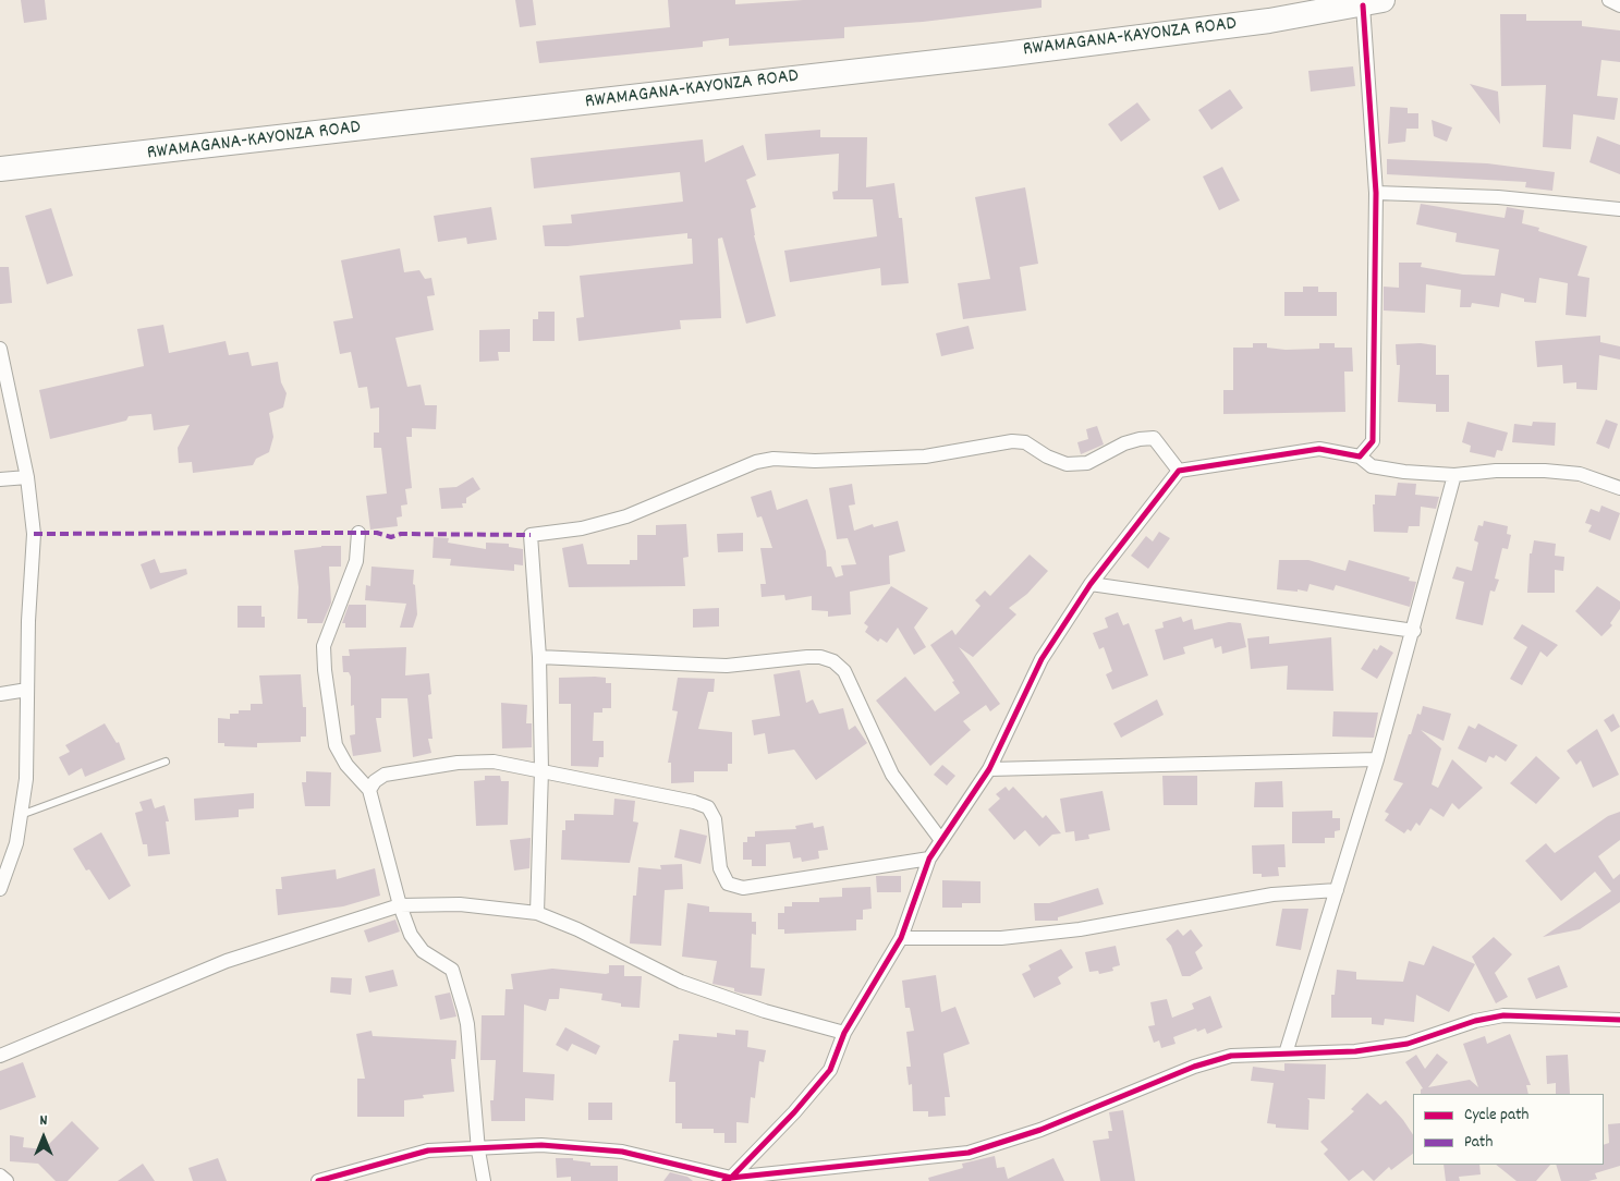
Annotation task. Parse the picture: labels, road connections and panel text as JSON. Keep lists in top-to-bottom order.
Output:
{
  "streets": {
    "highway": ["RWAMAGANA-KAYONZA ROAD"]
  },
  "legend": ["Cycle path", "Path"],
  "north": "top"
}
